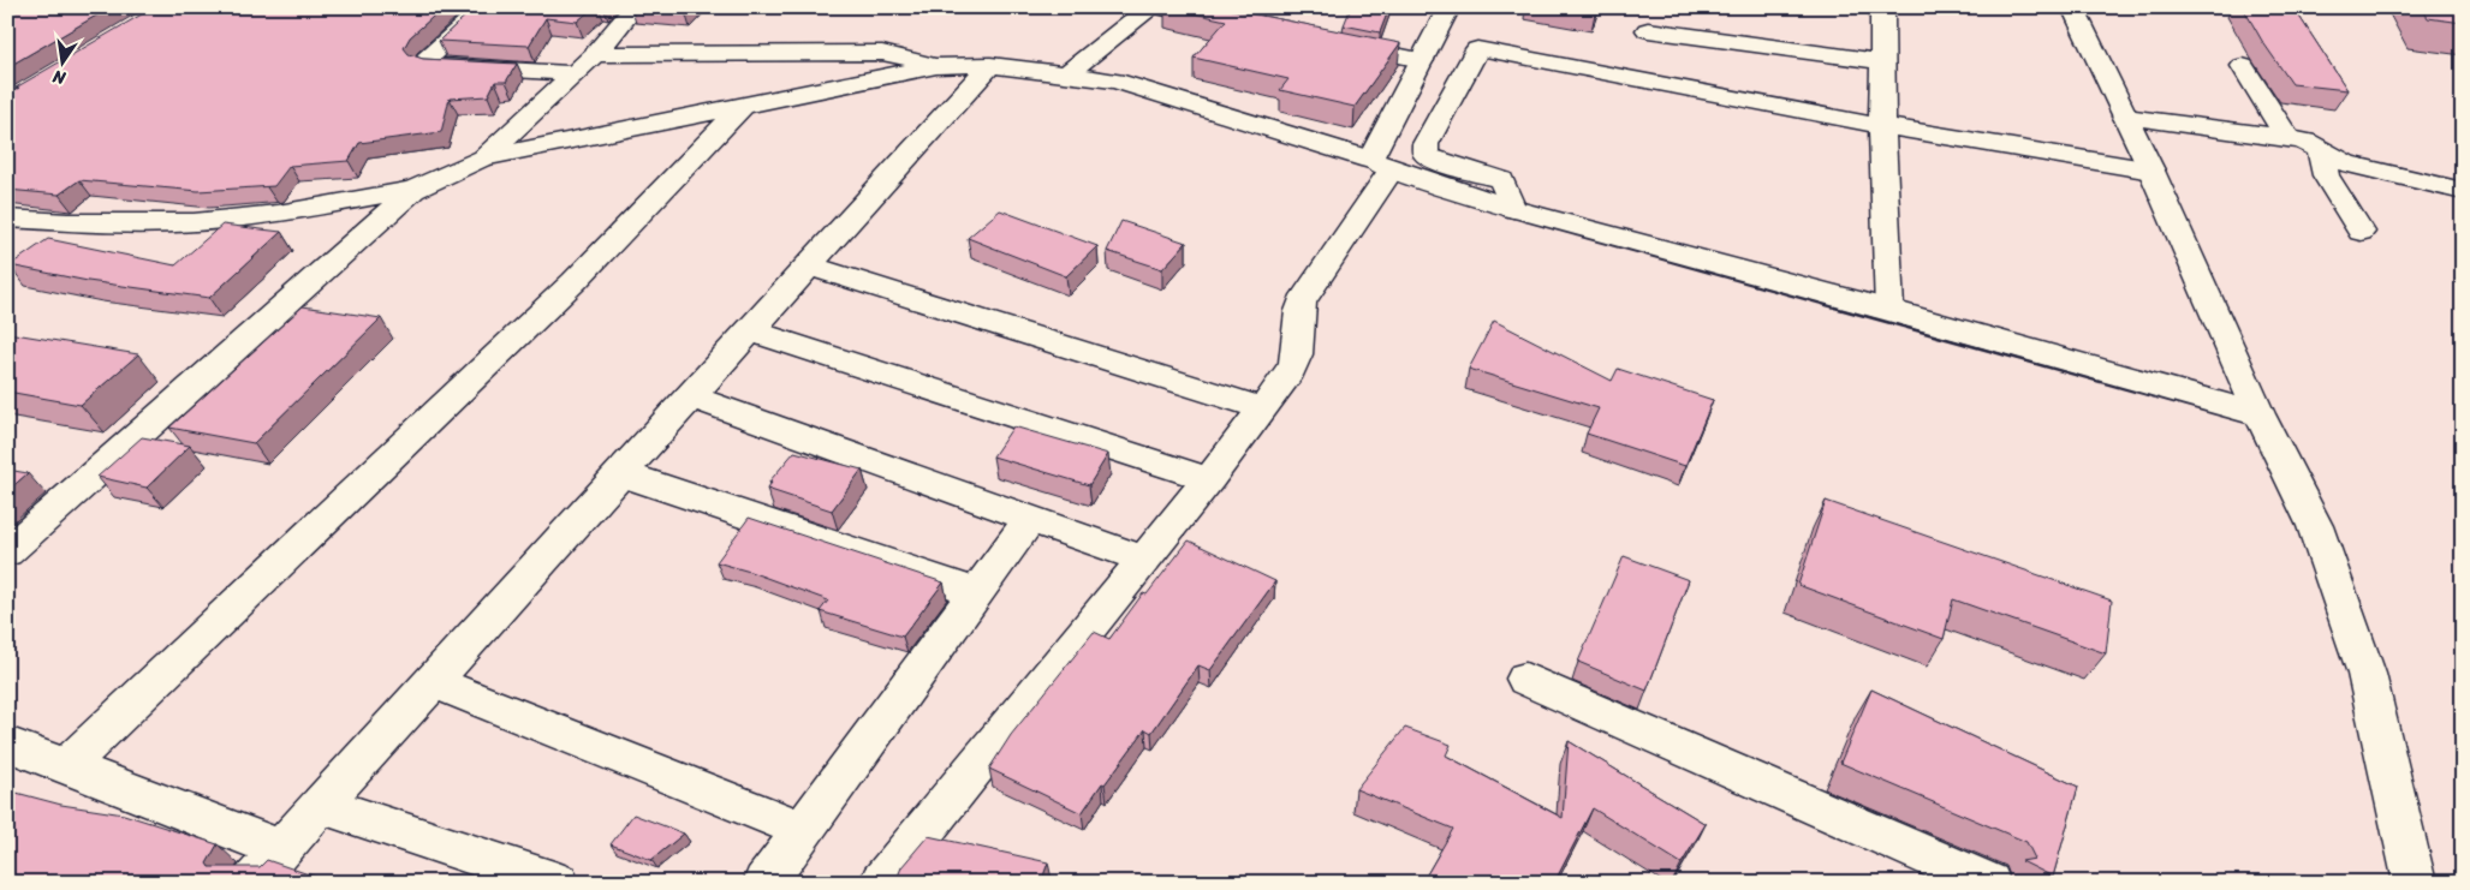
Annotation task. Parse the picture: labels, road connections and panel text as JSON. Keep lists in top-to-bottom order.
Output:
{
  "north": "bottom"
}
